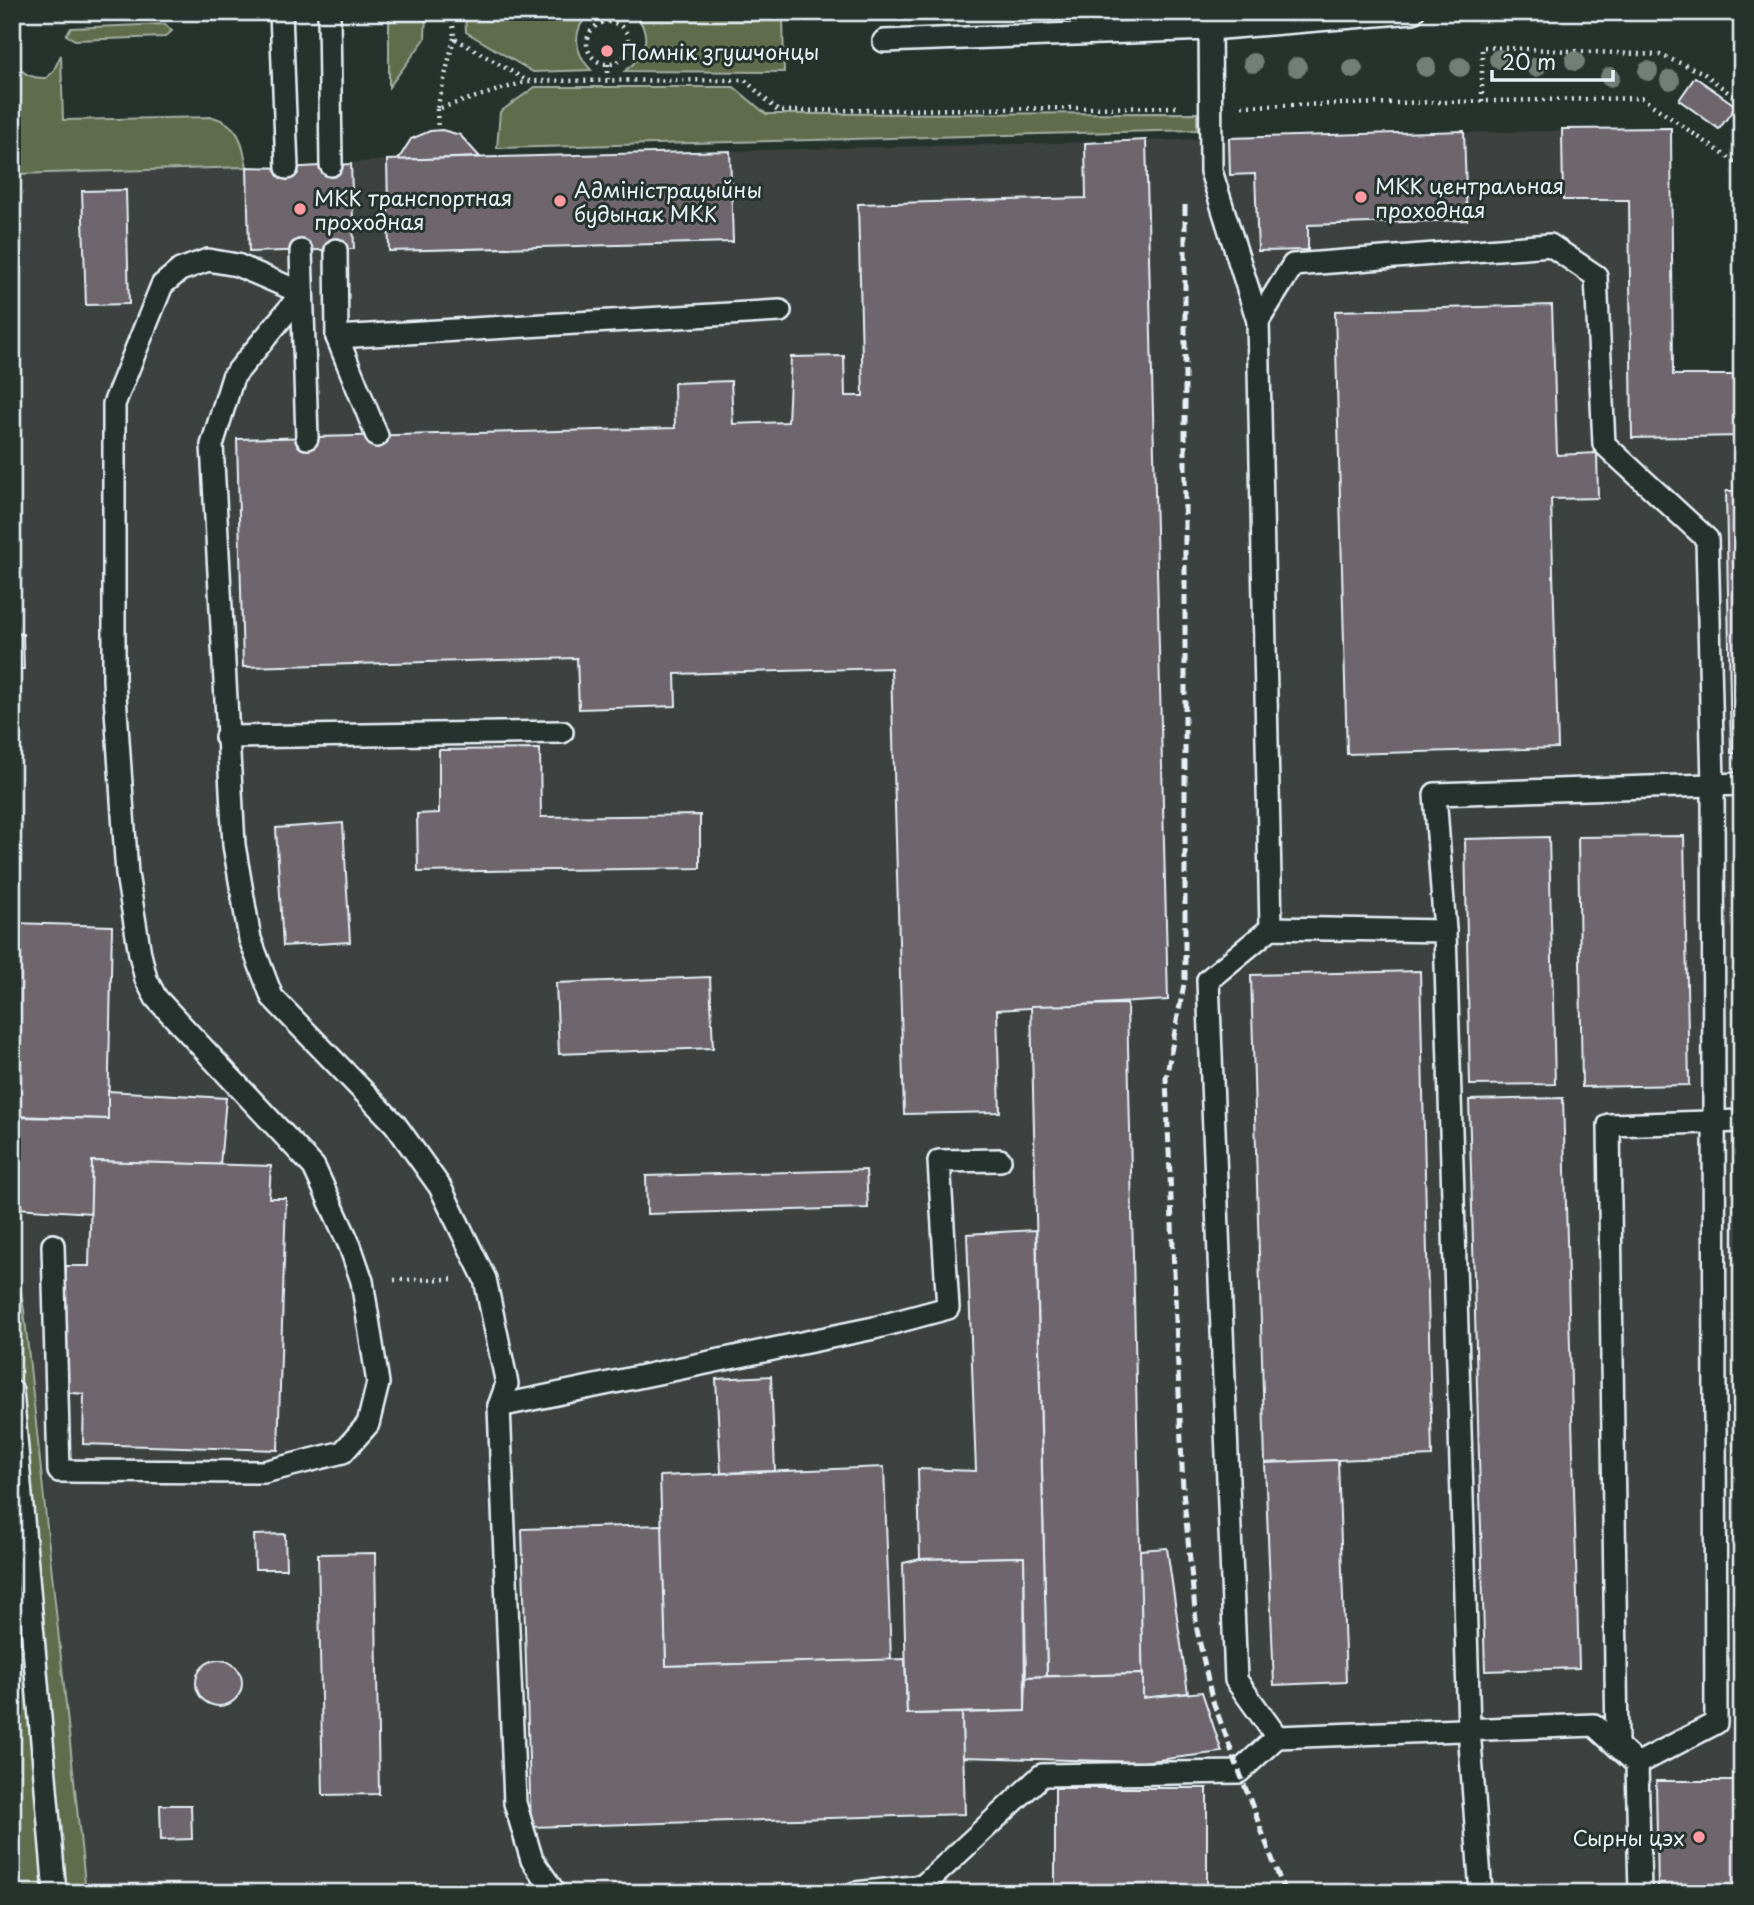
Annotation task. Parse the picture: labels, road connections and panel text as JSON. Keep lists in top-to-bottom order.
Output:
{
  "places": [
    "Помнік згушчонцы",
    "МКК центральная проходная",
    "Адміністрацыйны будынак МКК",
    "МКК транспортная проходная",
    "Сырны цэх"
  ],
  "scale_bar": "20 m"
}
